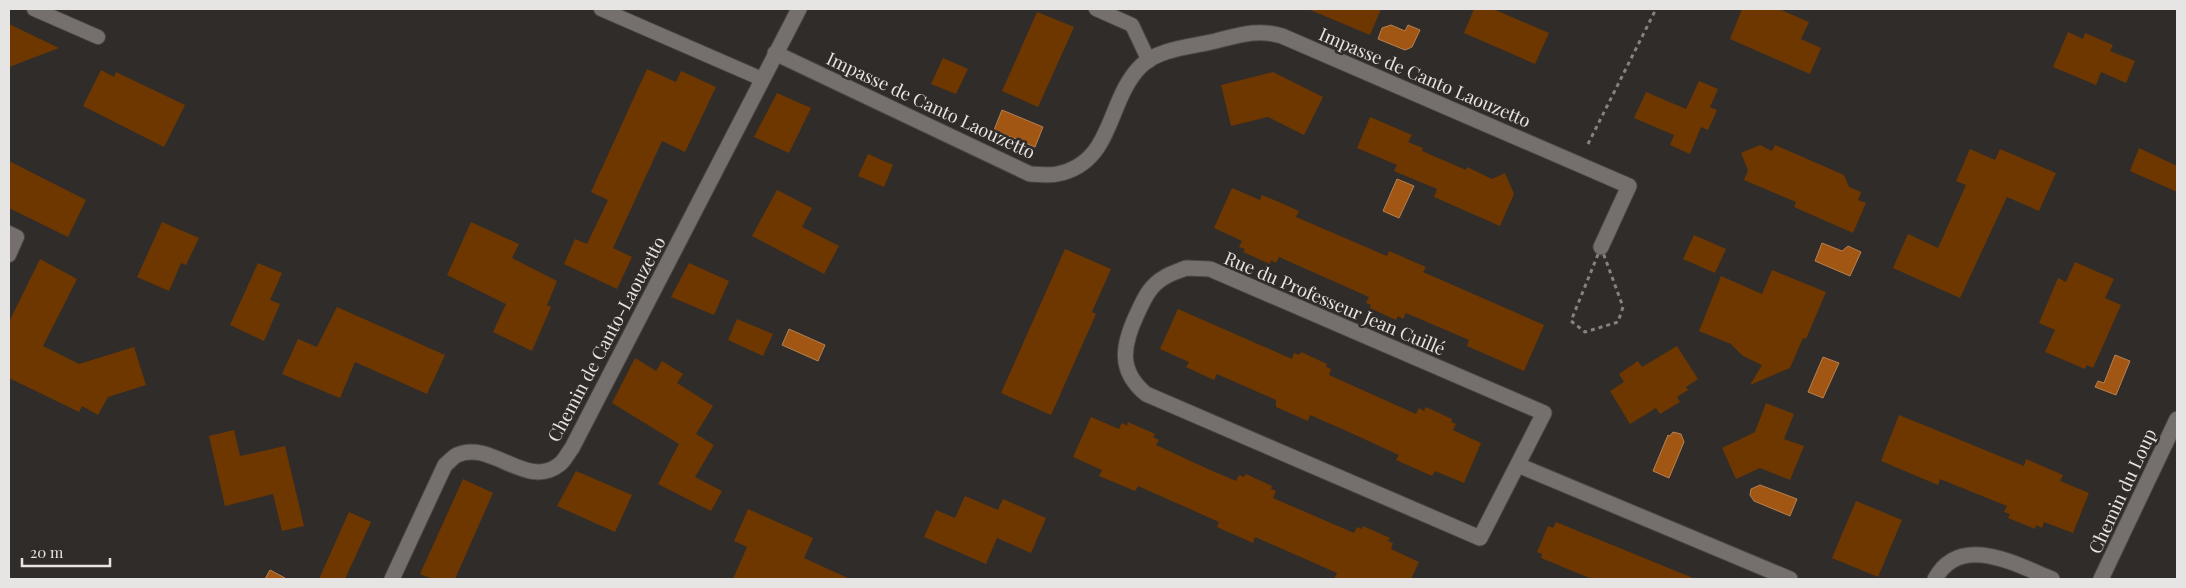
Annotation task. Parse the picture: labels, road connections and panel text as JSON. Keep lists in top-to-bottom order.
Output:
{
  "streets": {
    "street": [
      "Impasse de Canto Laouzetto",
      "Rue du Professeur Jean Cuillé",
      "Chemin de Canto-Laouzetto",
      "Chemin du Loup"
    ]
  },
  "crossings": [
    ["Impasse de Canto Laouzetto", "Chemin de Canto-Laouzetto"]
  ],
  "scale_bar": "20 m"
}
